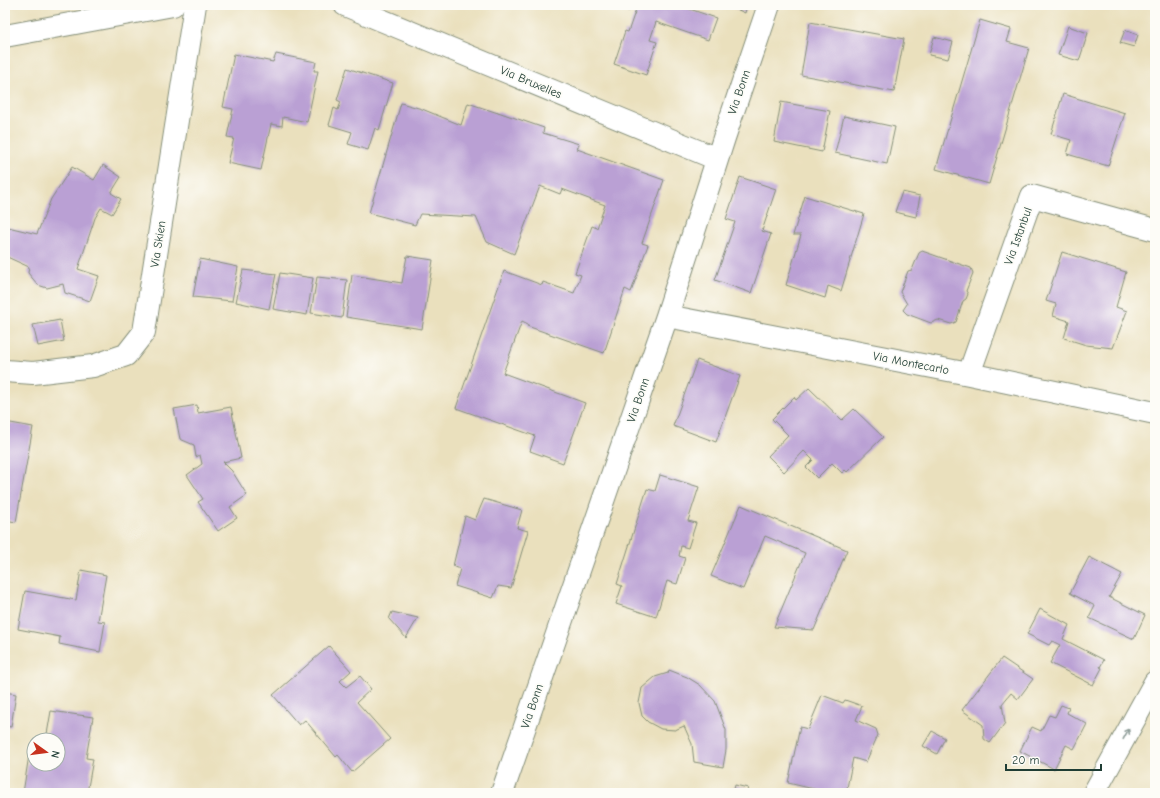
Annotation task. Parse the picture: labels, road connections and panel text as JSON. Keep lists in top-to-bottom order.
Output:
{
  "streets": {
    "street": [
      "Via Bruxelles",
      "Via Bonn",
      "Via Istanbul",
      "Via Skien",
      "Via Montecarlo"
    ]
  },
  "crossings": [
    ["Via Bruxelles", "Via Bonn"],
    ["Via Bonn", "Via Montecarlo"],
    ["Via Istanbul", "Via Montecarlo"]
  ],
  "scale_bar": "20 m",
  "north": "right"
}
